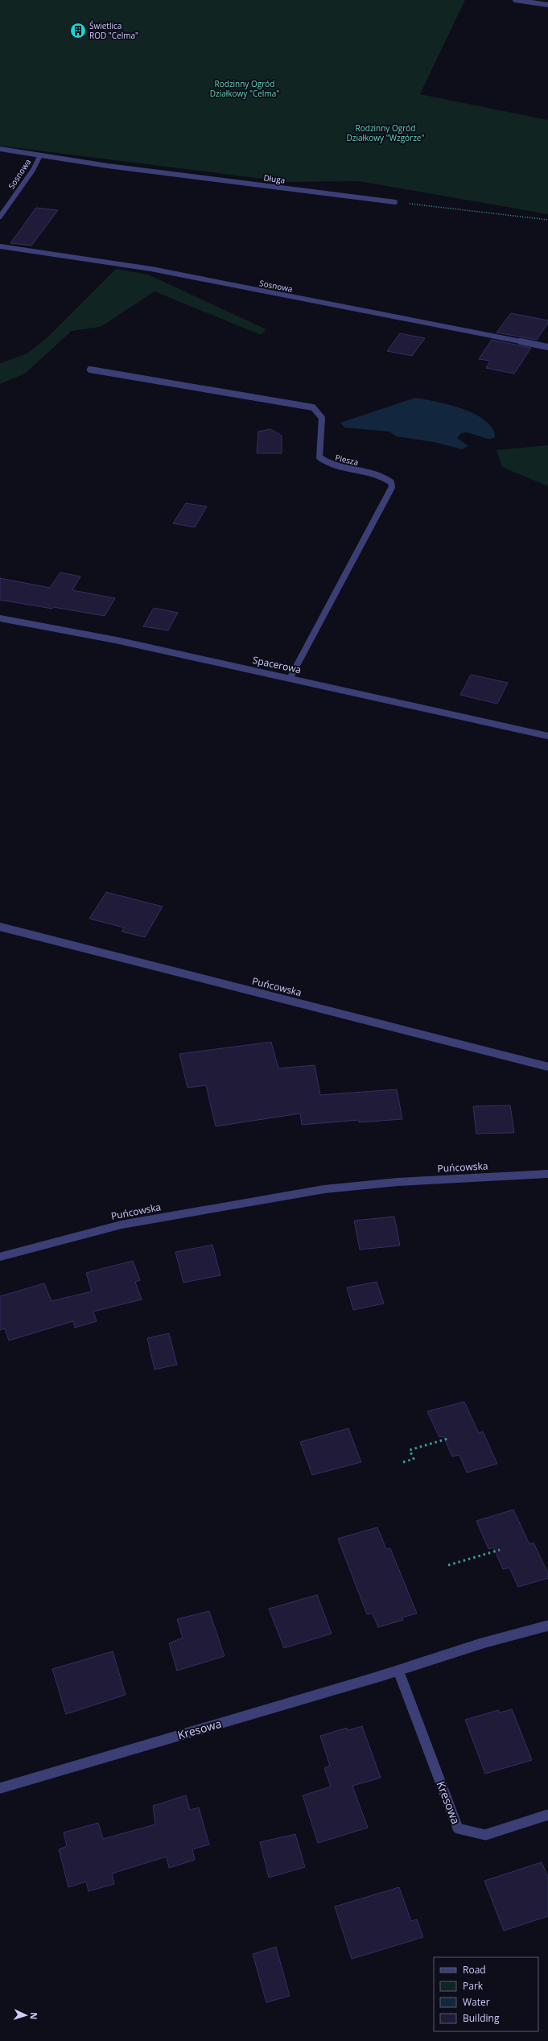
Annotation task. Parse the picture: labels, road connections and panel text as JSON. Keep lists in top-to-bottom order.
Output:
{
  "streets": {
    "street": [
      "Sosnowa",
      "Długa",
      "Piesza",
      "Spacerowa",
      "Puńcowska",
      "Kresowa"
    ]
  },
  "crossings": [
    ["Sosnowa", "Długa"],
    ["Piesza", "Spacerowa"]
  ],
  "parks": ["Rodzinny Ogród Działkowy \"Celma\"", "Rodzinny Ogród Działkowy \"Wzgórze\""],
  "places": {
    "building": ["Świetlica ROD \"Celma\""]
  },
  "legend": [
    "Road",
    "Park",
    "Water",
    "Building"
  ],
  "north": "right"
}
